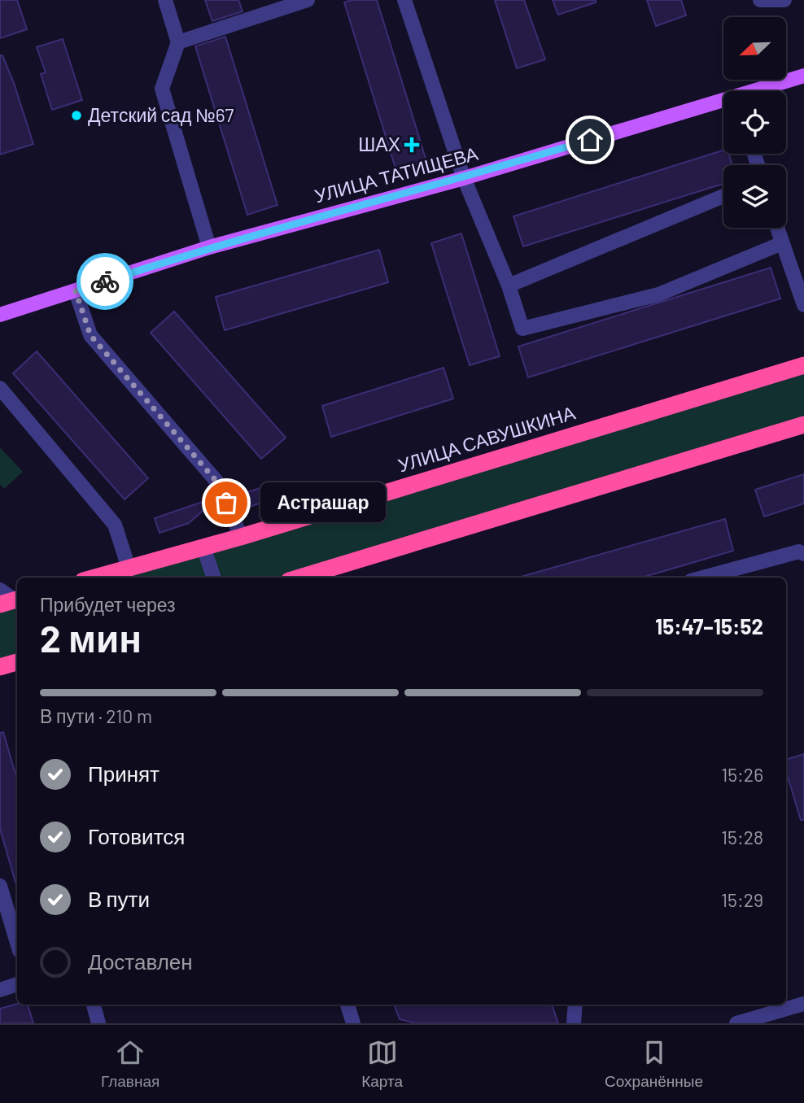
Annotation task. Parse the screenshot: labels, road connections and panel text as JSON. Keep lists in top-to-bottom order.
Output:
{
  "streets": {
    "highway": ["УЛИЦА САВУШКИНА"],
    "main road": ["УЛИЦА ТАТИЩЕВА"]
  },
  "places": {
    "other": ["Детский сад №67", "Астрашар"],
    "health": ["ШАХ"]
  },
  "north": "bottom left",
  "page": {
    "bubble": "Астрашар",
    "heading": ["2 мин", "Прибудет через", "15:47–15:52"],
    "bar": "В пути · 210 m",
    "list": [
      ["Принят", "15:26"],
      ["Готовится", "15:28"],
      ["В пути", "15:29"],
      "Доставлен"
    ],
    "tabs": ["Главная", "Карта", "Сохранённые"]
  }
}
